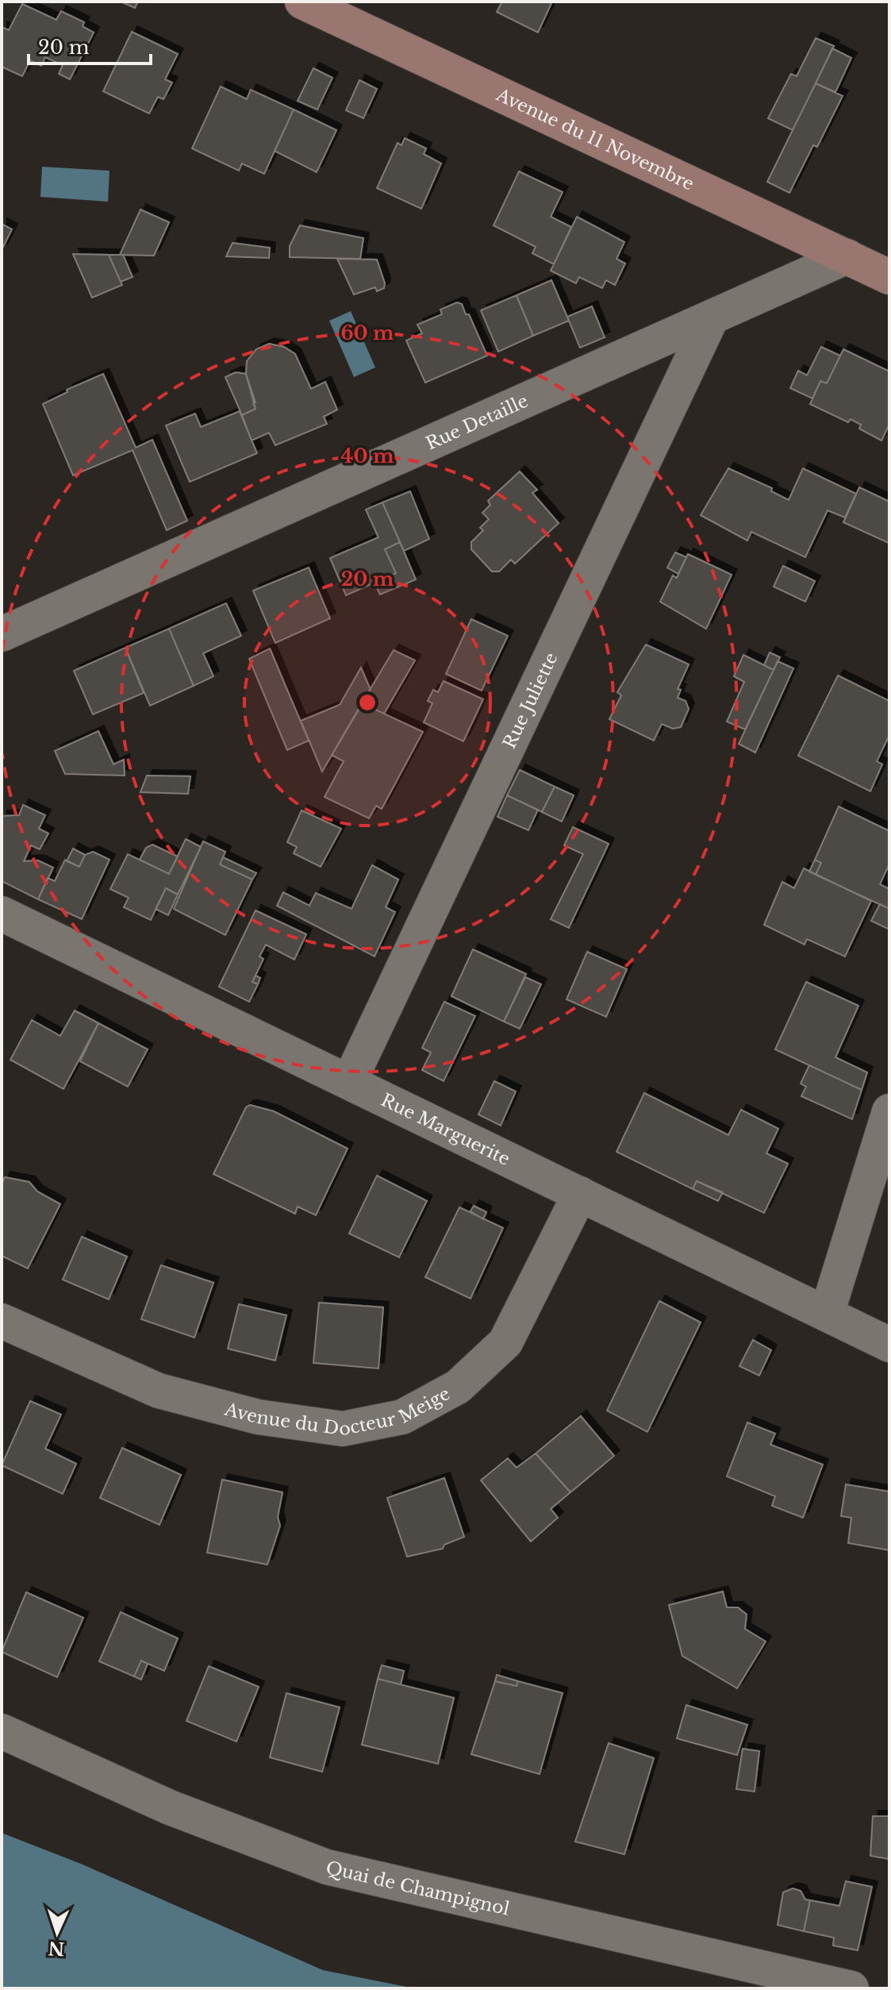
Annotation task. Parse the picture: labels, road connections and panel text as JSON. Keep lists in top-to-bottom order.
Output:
{
  "streets": {
    "street": [
      "Avenue du 11 Novembre",
      "Rue Detaille",
      "Rue Juliette",
      "Rue Marguerite",
      "Avenue du Docteur Meige",
      "Quai de Champignol"
    ]
  },
  "crossings": [
    ["Avenue du 11 Novembre", "Rue Detaille"],
    ["Rue Detaille", "Rue Juliette"],
    ["Rue Juliette", "Rue Marguerite"],
    ["Rue Marguerite", "Avenue du Docteur Meige"]
  ],
  "scale_bar": "20 m",
  "north": "bottom",
  "rings": ["60 m", "40 m", "20 m"]
}
